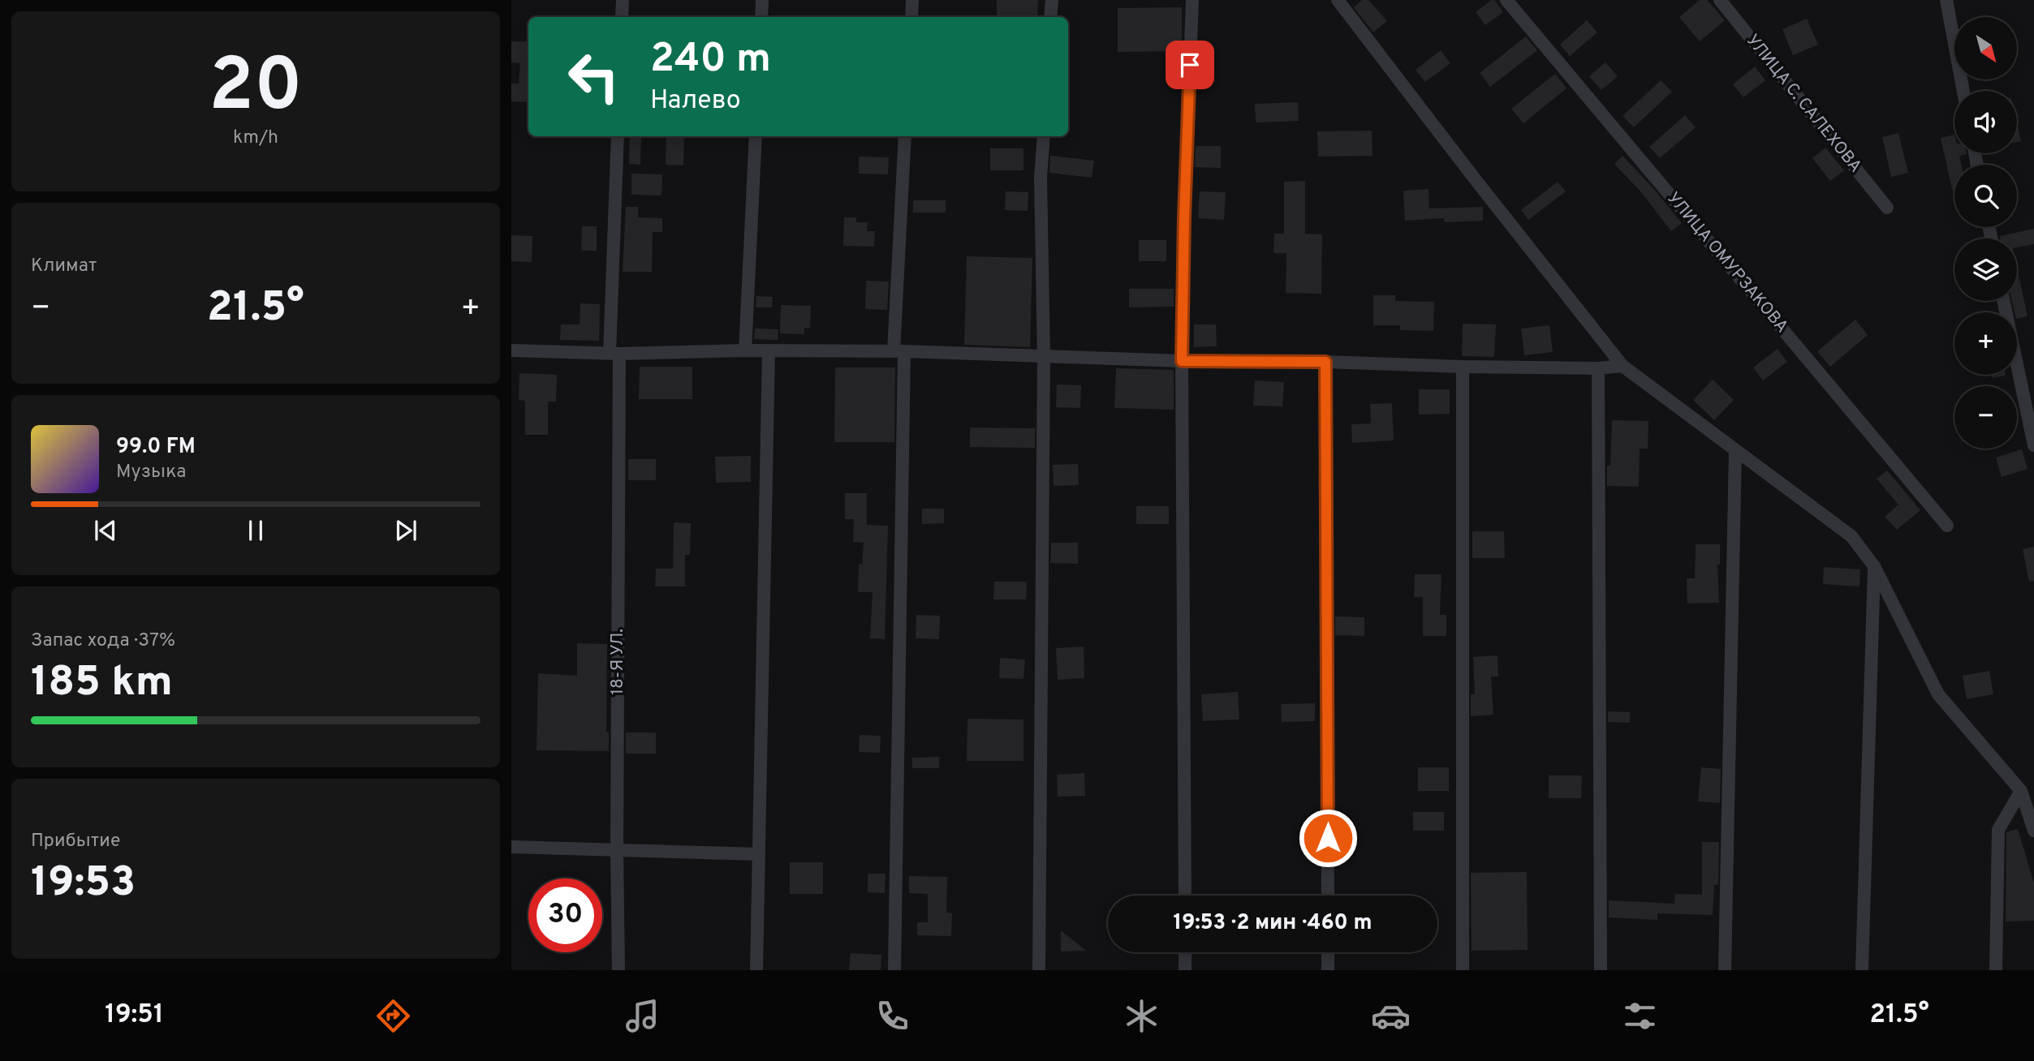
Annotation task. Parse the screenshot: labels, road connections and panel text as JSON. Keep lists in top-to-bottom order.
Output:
{
  "streets": {
    "street": ["УЛИЦА С. САЛЕХОВА", "УЛИЦА ОМУРЗАКОВА", "18-Я УЛ."]
  },
  "north": "bottom right",
  "page": {
    "tile": [
      ["20", "km/h"],
      "Климат",
      ["Запас хода · 37%", "185 km"],
      ["Прибытие", "19:53"]
    ],
    "map_buttons": ["+", "−"],
    "turn": ["240 m", "Налево"],
    "heat": ["−", "21.5°", "+"],
    "song": ["99.0 FM", "Музыка"],
    "limit": "30",
    "trip": "19:53 · 2 мин · 460 m",
    "tabs": ["19:51", "21.5°"]
  }
}
